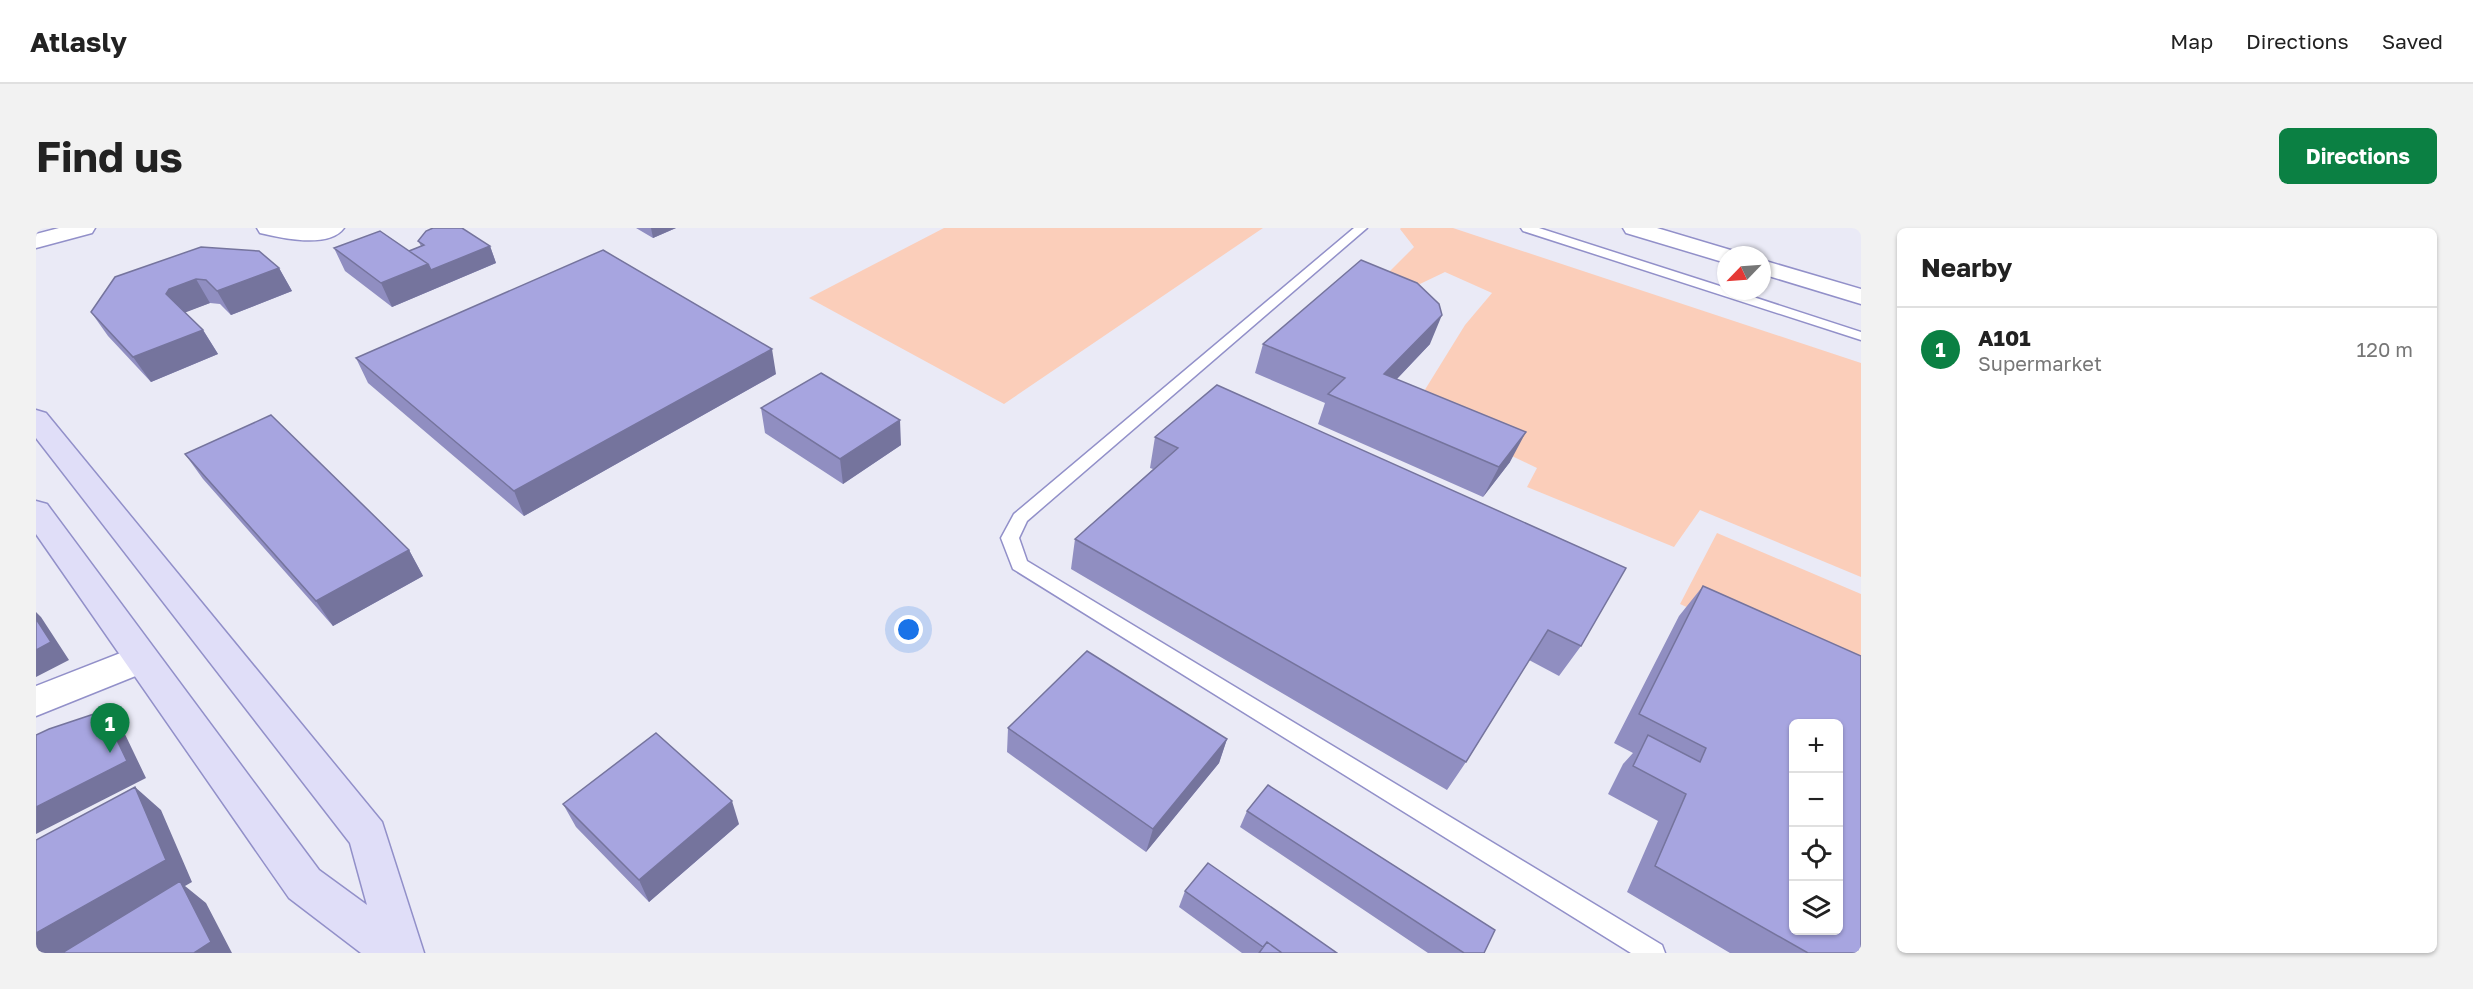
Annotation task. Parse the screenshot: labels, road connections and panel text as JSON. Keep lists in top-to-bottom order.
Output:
{
  "north": "bottom left",
  "page": {
    "header": "Atlasly",
    "nav": ["Map", "Directions", "Saved"],
    "buttons": "Directions",
    "title": "Find us",
    "heading": "Nearby",
    "list": [
      {
        "mark": "1",
        "name": "A101",
        "note": "Supermarket",
        "value": "120 m"
      }
    ],
    "pins": "1",
    "map_buttons": ["+", "−"]
  }
}
